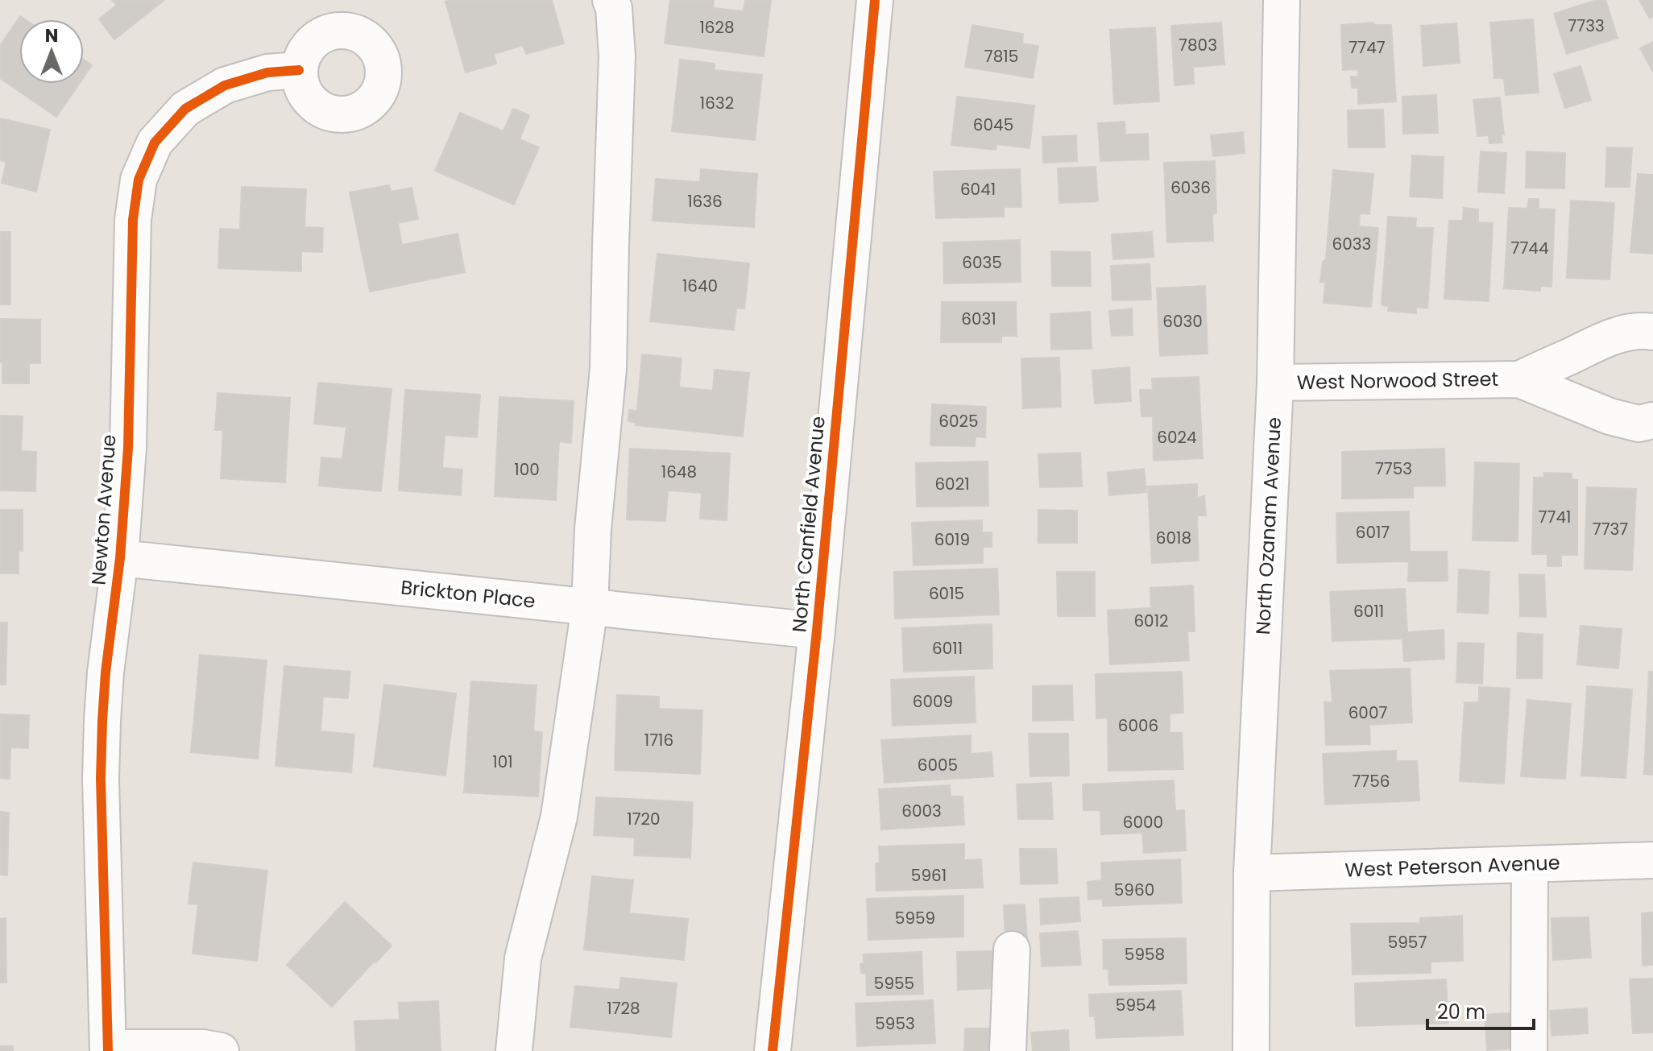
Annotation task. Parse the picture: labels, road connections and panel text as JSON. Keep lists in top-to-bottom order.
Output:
{
  "streets": {
    "street": [
      "West Norwood Street",
      "Newton Avenue",
      "North Canfield Avenue",
      "North Ozanam Avenue",
      "Brickton Place",
      "West Peterson Avenue"
    ]
  },
  "crossings": [
    ["West Norwood Street", "North Ozanam Avenue"],
    ["Newton Avenue", "Brickton Place"],
    ["North Canfield Avenue", "Brickton Place"],
    ["North Ozanam Avenue", "West Peterson Avenue"]
  ],
  "house_numbers": [
    "7733",
    "1628",
    "7803",
    "7747",
    "7815",
    "1632",
    "6045",
    "6036",
    "6041",
    "1636",
    "6033",
    "7744",
    "6035",
    "1640",
    "6031",
    "6030",
    "6025",
    "6024",
    "7753",
    "100",
    "1648",
    "6021",
    "7741",
    "7737",
    "6017",
    "6018",
    "6019",
    "6015",
    "6011",
    "6012",
    "6011",
    "6009",
    "6007",
    "6006",
    "1716",
    "101",
    "6005",
    "7756",
    "6003",
    "1720",
    "6000",
    "5961",
    "5960",
    "5959",
    "5957",
    "5958",
    "5955",
    "5954",
    "1728",
    "5953"
  ],
  "scale_bar": "20 m",
  "north": "top"
}
